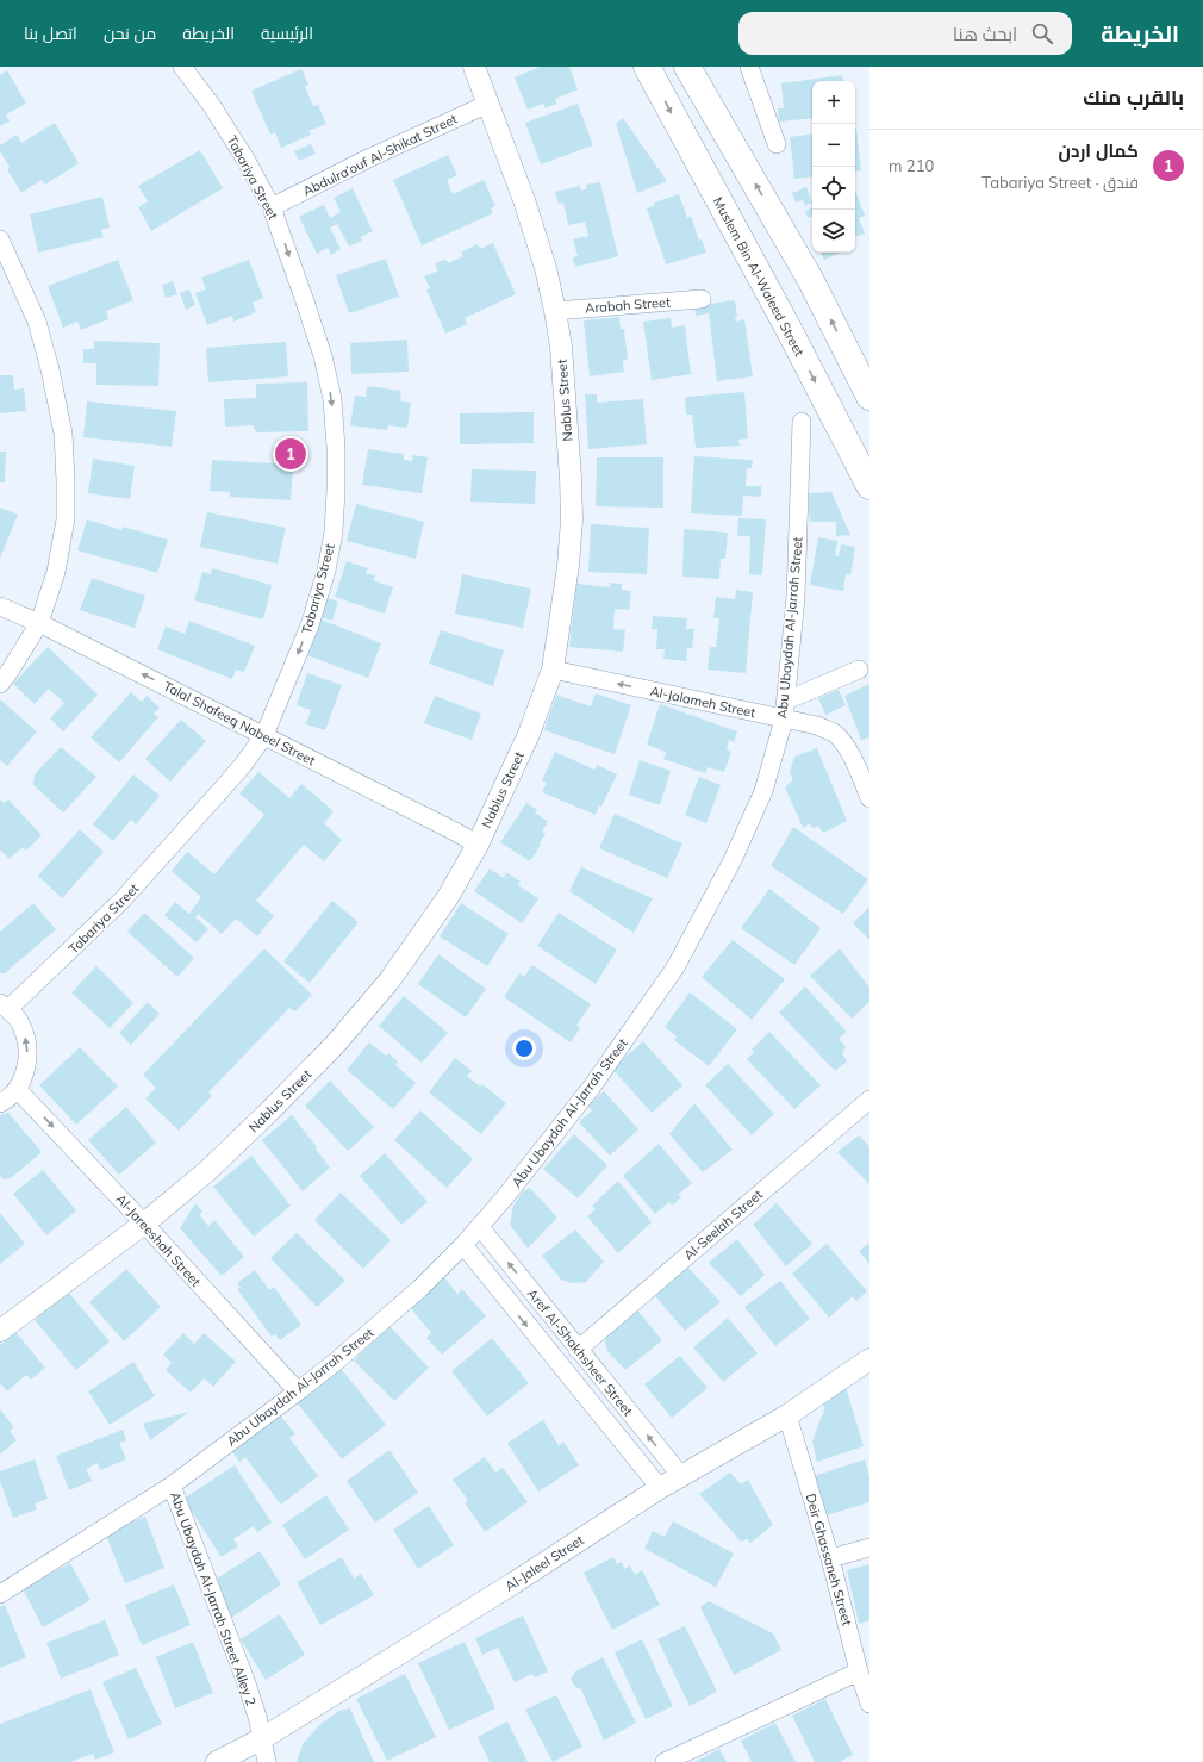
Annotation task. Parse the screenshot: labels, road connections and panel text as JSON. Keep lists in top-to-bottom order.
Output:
{
  "streets": {
    "highway": ["Muslem Bin Al-Waleed Street"],
    "street": [
      "Abdulra’ouf Al-Shikat Street",
      "Tabariya Street",
      "Arabah Street",
      "Nablus Street",
      "Abu Ubaydah Al-Jarrah Street",
      "Al-Jalameh Street",
      "Talal Shafeeq Nabeel Street",
      "Al-Seelah Street",
      "Al-Jareeshah Street",
      "Aref Al-Shakhsheer Street",
      "Deir Ghassaneh Street",
      "Al-Jaleel Street",
      "Abu Ubaydah Al-Jarrah Street Alley 2"
    ]
  },
  "crossings": [
    ["Abdulra’ouf Al-Shikat Street", "Tabariya Street"],
    ["Abdulra’ouf Al-Shikat Street", "Nablus Street"],
    ["Tabariya Street", "Talal Shafeeq Nabeel Street"],
    ["Arabah Street", "Nablus Street"],
    ["Nablus Street", "Al-Jalameh Street"],
    ["Nablus Street", "Talal Shafeeq Nabeel Street"],
    ["Nablus Street", "Al-Jareeshah Street"],
    ["Abu Ubaydah Al-Jarrah Street", "Al-Jalameh Street"],
    ["Abu Ubaydah Al-Jarrah Street", "Al-Jareeshah Street"],
    ["Abu Ubaydah Al-Jarrah Street", "Aref Al-Shakhsheer Street"],
    ["Abu Ubaydah Al-Jarrah Street", "Abu Ubaydah Al-Jarrah Street Alley 2"],
    ["Al-Seelah Street", "Aref Al-Shakhsheer Street"],
    ["Aref Al-Shakhsheer Street", "Al-Jaleel Street"],
    ["Deir Ghassaneh Street", "Al-Jaleel Street"],
    ["Al-Jaleel Street", "Abu Ubaydah Al-Jarrah Street Alley 2"]
  ],
  "one_way": [
    "Tabariya Street",
    "Al-Jalameh Street",
    "Talal Shafeeq Nabeel Street",
    "Al-Jareeshah Street"
  ],
  "page": {
    "header": "الخريطة",
    "search": "ابحث هنا",
    "nav": [
      "الرئيسية",
      "الخريطة",
      "من نحن",
      "اتصل بنا"
    ],
    "heading": "بالقرب منك",
    "map_buttons": ["+", "−"],
    "list": [
      {
        "mark": "1",
        "name": "كمال اردن",
        "note": "فندق · Tabariya Street",
        "value": "210 m"
      }
    ],
    "pins": "1"
  }
}
